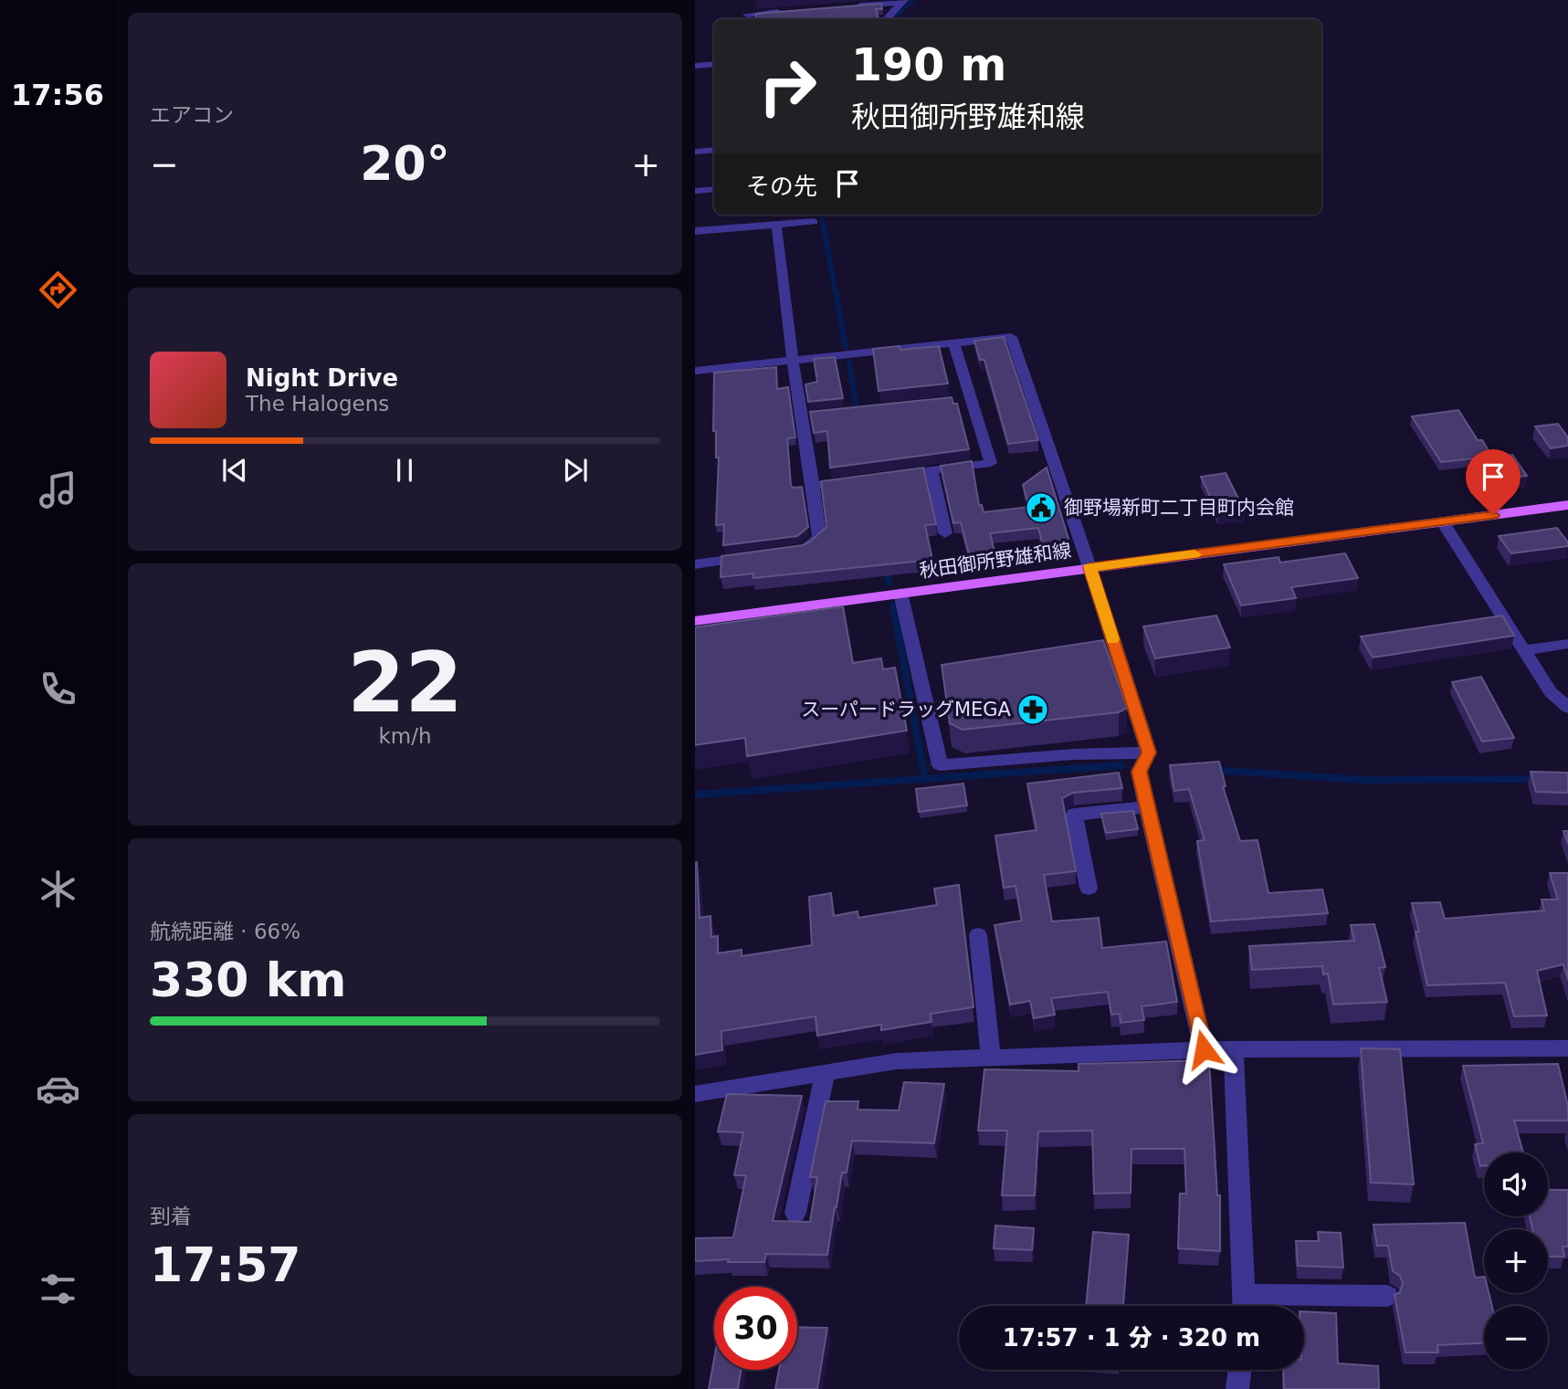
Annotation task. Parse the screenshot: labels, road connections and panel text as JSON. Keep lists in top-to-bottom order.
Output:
{
  "streets": {
    "main road": ["秋田御所野雄和線"]
  },
  "places": {
    "public building": ["御野場新町二丁目町内会館"],
    "pharmacy": ["スーパードラッグMEGA"]
  },
  "page": {
    "tabs": "17:56",
    "tile": [
      "エアコン",
      ["22", "km/h"],
      ["航続距離 · 66%", "330 km"],
      ["到着", "17:57"]
    ],
    "turn": ["190 m", "秋田御所野雄和線"],
    "heat": ["−", "20°", "+"],
    "then": "その先",
    "song": ["Night Drive", "The Halogens"],
    "map_buttons": ["+", "−"],
    "limit": "30",
    "trip": "17:57 · 1 分 · 320 m"
  }
}
